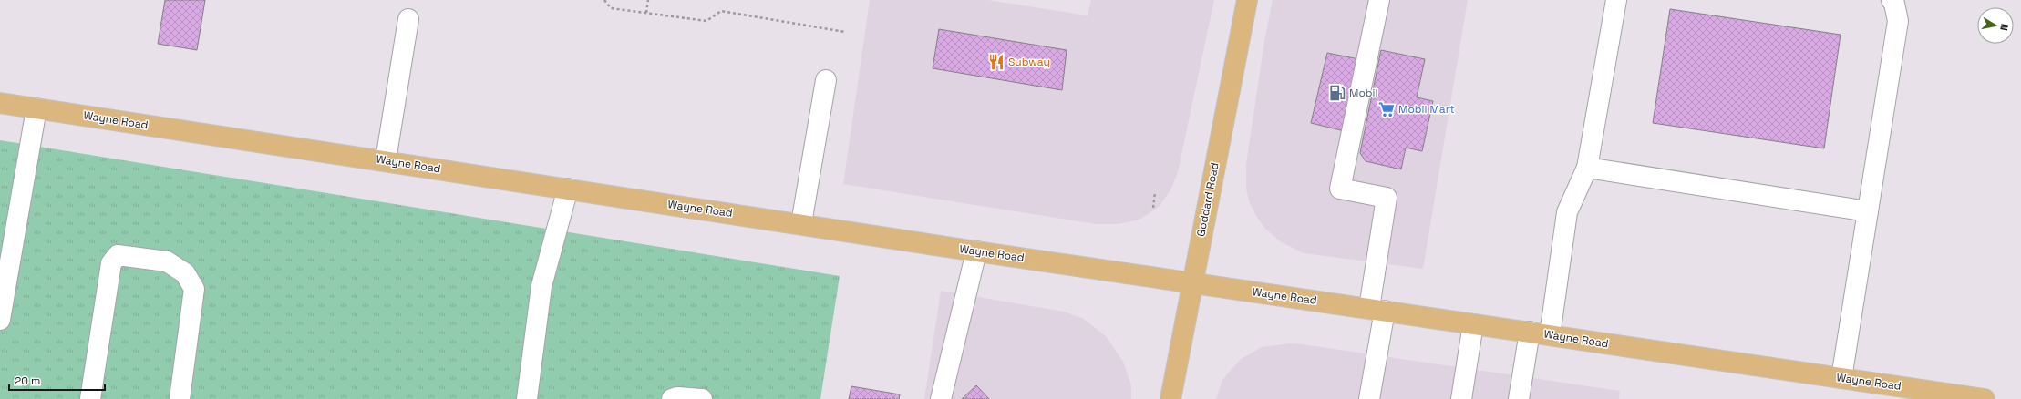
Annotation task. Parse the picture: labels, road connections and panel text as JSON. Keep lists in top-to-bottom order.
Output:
{
  "streets": {
    "main road": ["Wayne Road", "Goddard Road"]
  },
  "crossings": [
    ["Wayne Road", "Goddard Road"]
  ],
  "places": {
    "restaurant": ["Subway"],
    "fuel station": ["Mobil"],
    "supermarket": ["Mobil Mart"]
  },
  "scale_bar": "20 m",
  "north": "right"
}
